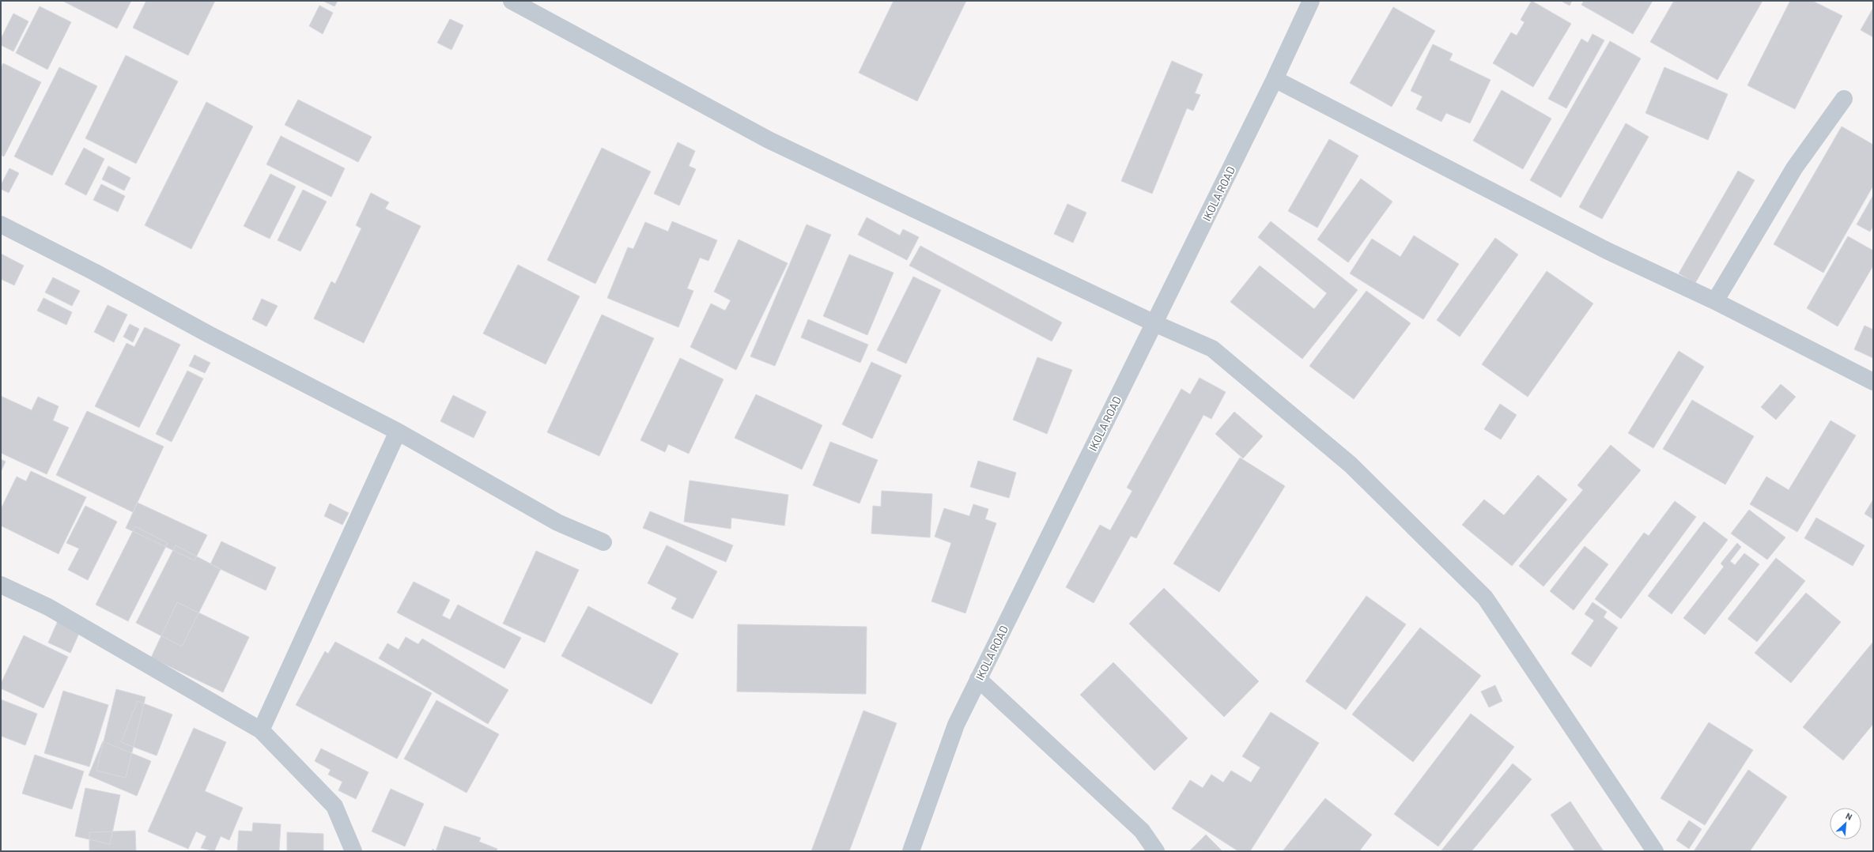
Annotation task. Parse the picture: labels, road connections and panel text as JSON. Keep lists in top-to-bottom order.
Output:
{
  "streets": {
    "street": ["IKOLA ROAD"]
  },
  "north": "top right"
}
